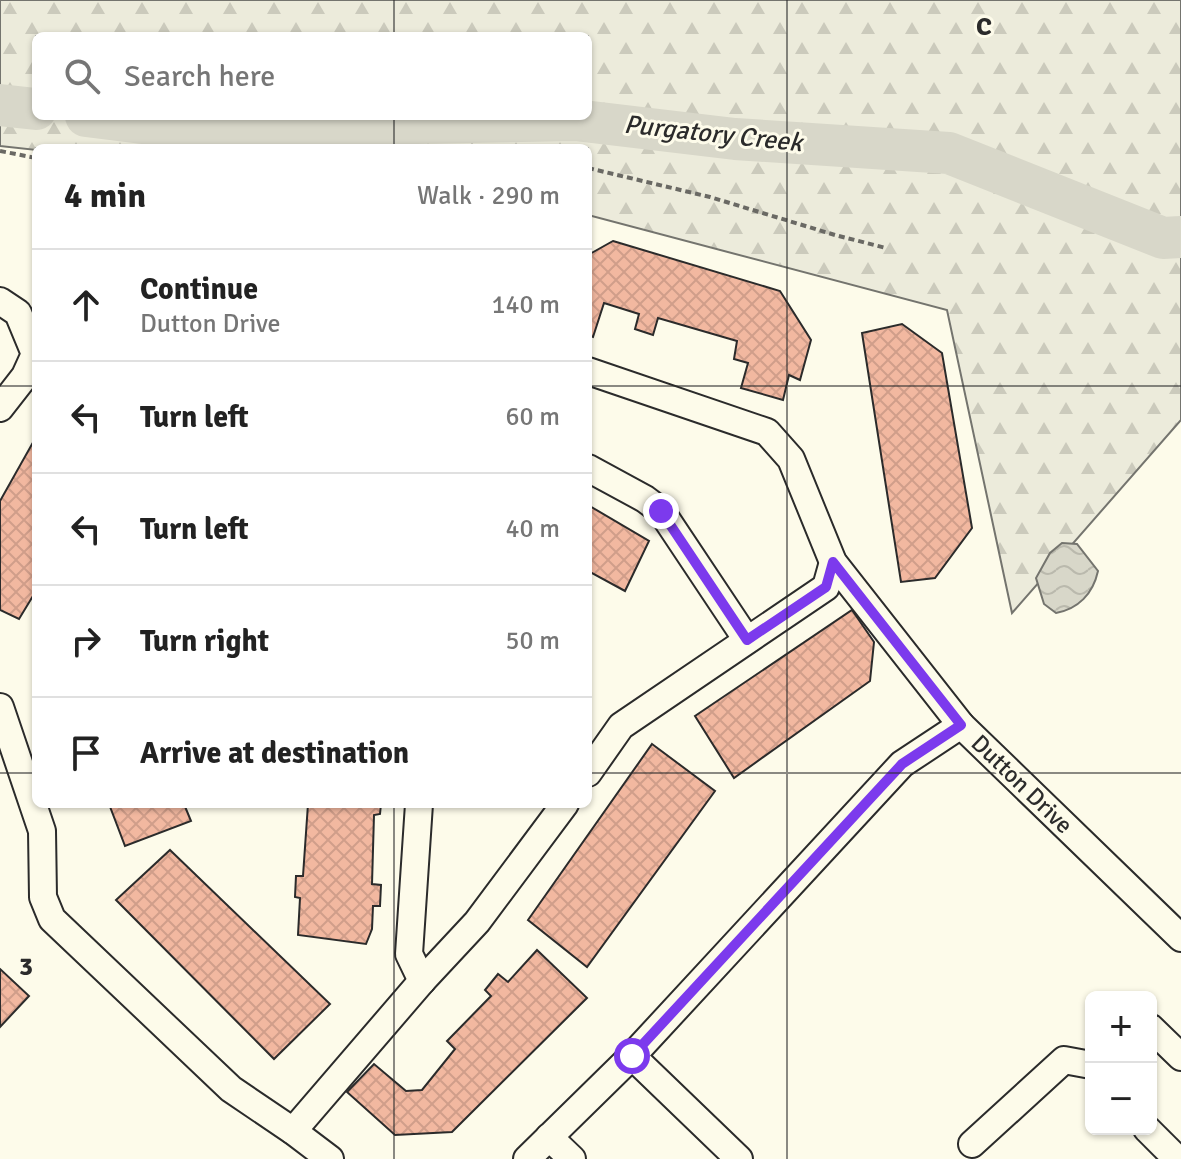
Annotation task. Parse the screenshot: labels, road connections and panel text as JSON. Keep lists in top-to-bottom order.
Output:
{
  "streets": {
    "street": ["Dutton Drive"]
  },
  "water": ["Purgatory Creek"],
  "page": {
    "search": "Search here",
    "heading": ["4 min", "Walk · 290 m"],
    "list": [
      ["Continue", "Dutton Drive", "140 m"],
      ["Turn left", "60 m"],
      ["Turn left", "40 m"],
      ["Turn right", "50 m"],
      "Arrive at destination"
    ],
    "map_buttons": ["+", "−"]
  },
  "grid": {
    "columns": ["C"],
    "rows": ["3"]
  }
}
